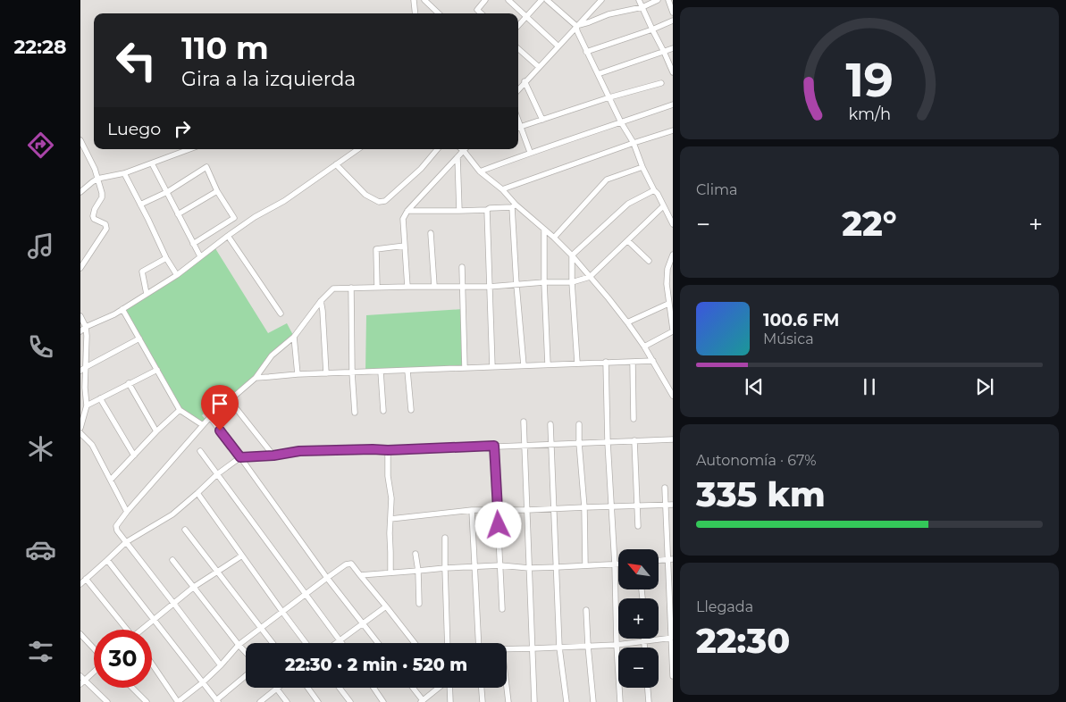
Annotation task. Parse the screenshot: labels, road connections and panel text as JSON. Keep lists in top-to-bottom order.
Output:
{
  "north": "top left",
  "page": {
    "tabs": "22:28",
    "turn": ["110 m", "Gira a la izquierda"],
    "then": "Luego",
    "tile": [
      "Clima",
      ["Autonomía · 67%", "335 km"],
      ["Llegada", "22:30"]
    ],
    "heat": ["−", "22°", "+"],
    "song": ["100.6 FM", "Música"],
    "map_buttons": ["+", "−"],
    "limit": "30",
    "trip": "22:30 · 2 min · 520 m",
    "gauge": ["19", "km/h"]
  }
}
